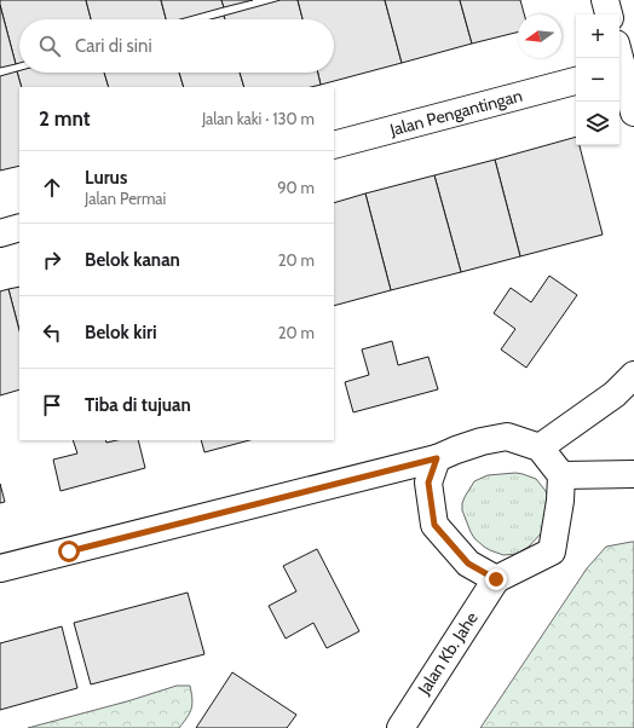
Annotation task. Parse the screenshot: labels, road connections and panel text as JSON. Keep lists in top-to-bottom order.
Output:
{
  "streets": {
    "street": ["Jalan Pengantingan", "Jalan Kb. Jahe"]
  },
  "north": "left",
  "page": {
    "map_buttons": ["+", "−"],
    "search": "Cari di sini",
    "heading": ["2 mnt", "Jalan kaki · 130 m"],
    "list": [
      ["Lurus", "Jalan Permai", "90 m"],
      ["Belok kanan", "20 m"],
      ["Belok kiri", "20 m"],
      "Tiba di tujuan"
    ]
  }
}
